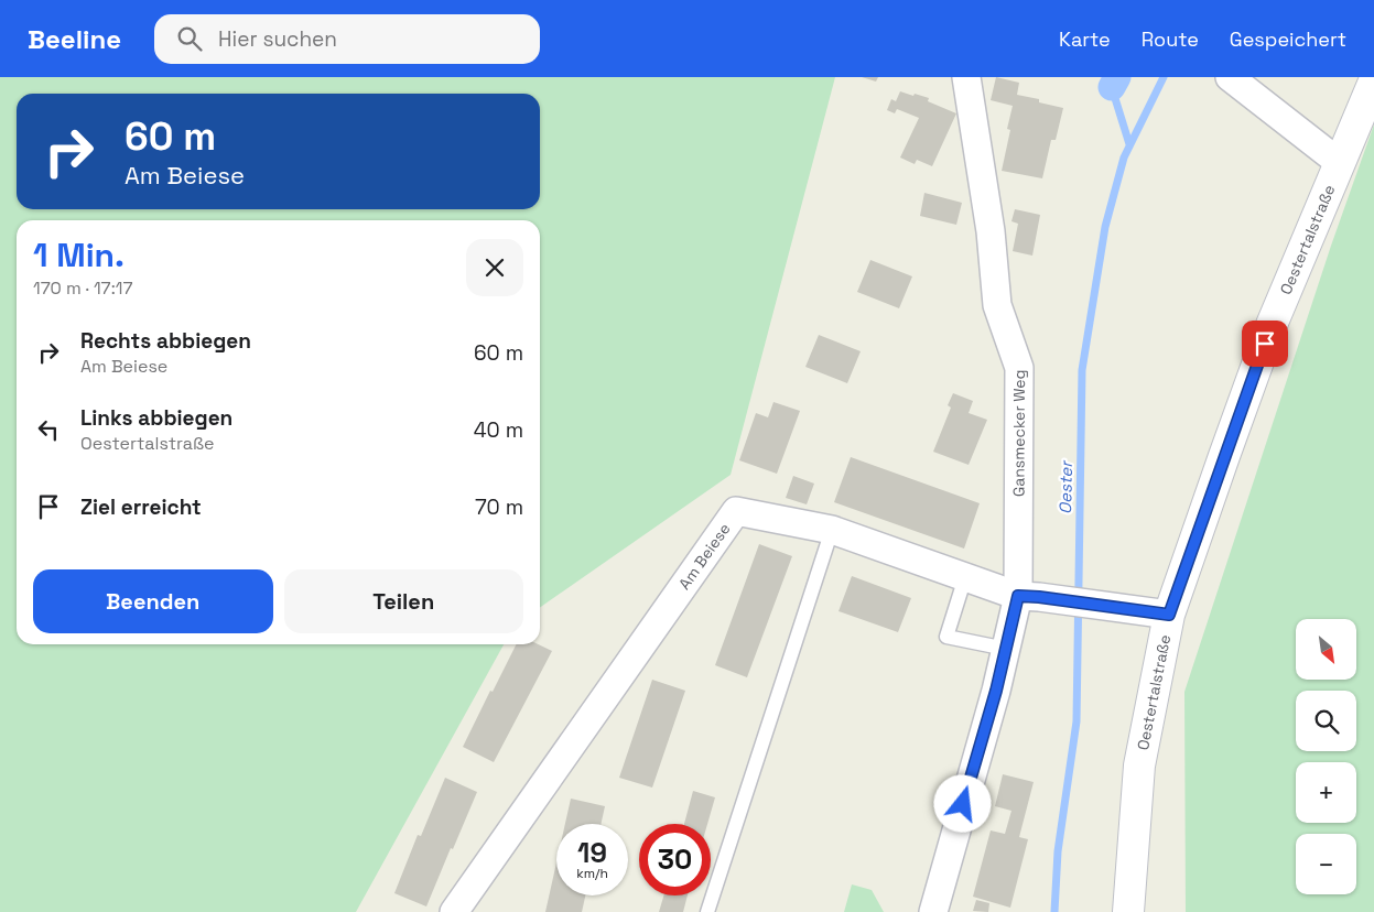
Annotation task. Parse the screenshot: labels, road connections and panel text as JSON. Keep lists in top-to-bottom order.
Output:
{
  "streets": {
    "main road": ["Oestertalstraße"],
    "street": ["Gansmecker Weg", "Am Beiese"]
  },
  "crossings": [
    ["Oestertalstraße", "Am Beiese"],
    ["Gansmecker Weg", "Am Beiese"]
  ],
  "water": ["Oester"],
  "north": "bottom right",
  "page": {
    "header": "Beeline",
    "search": "Hier suchen",
    "nav": ["Karte", "Route", "Gespeichert"],
    "turn": ["60 m", "Am Beiese"],
    "heading": ["1 Min.", "170 m · 17:17"],
    "list": [
      {
        "name": "Rechts abbiegen",
        "note": "Am Beiese",
        "value": "60 m"
      },
      {
        "name": "Links abbiegen",
        "note": "Oestertalstraße",
        "value": "40 m"
      },
      {
        "name": "Ziel erreicht",
        "value": "70 m"
      }
    ],
    "buttons": ["Beenden", "Teilen"],
    "map_buttons": ["+", "−"],
    "speed": "19 km/h",
    "limit": "30"
  }
}
